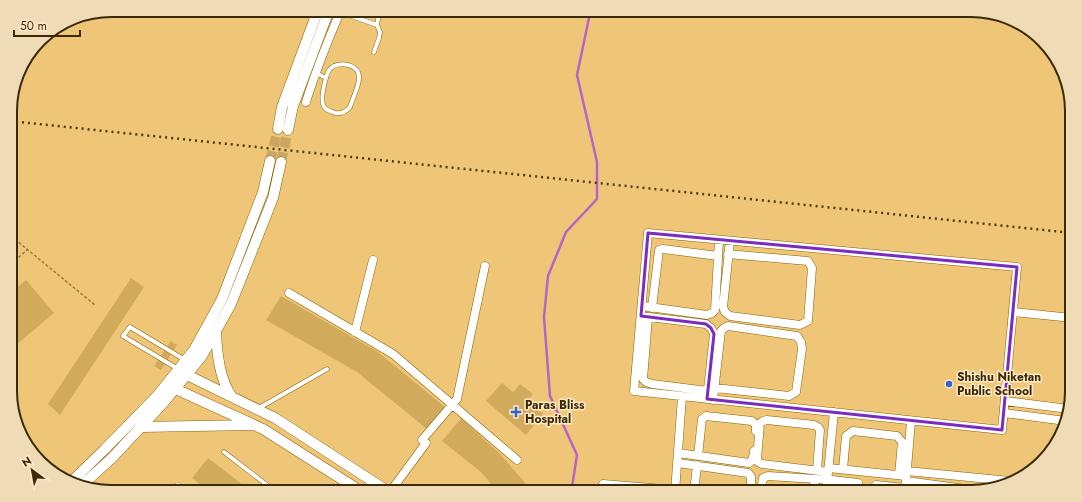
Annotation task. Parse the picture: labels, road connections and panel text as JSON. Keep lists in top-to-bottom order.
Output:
{
  "places": {
    "other": ["Shishu Niketan Public School"],
    "health": ["Paras Bliss Hospital"]
  },
  "scale_bar": "50 m",
  "north": "top left"
}
